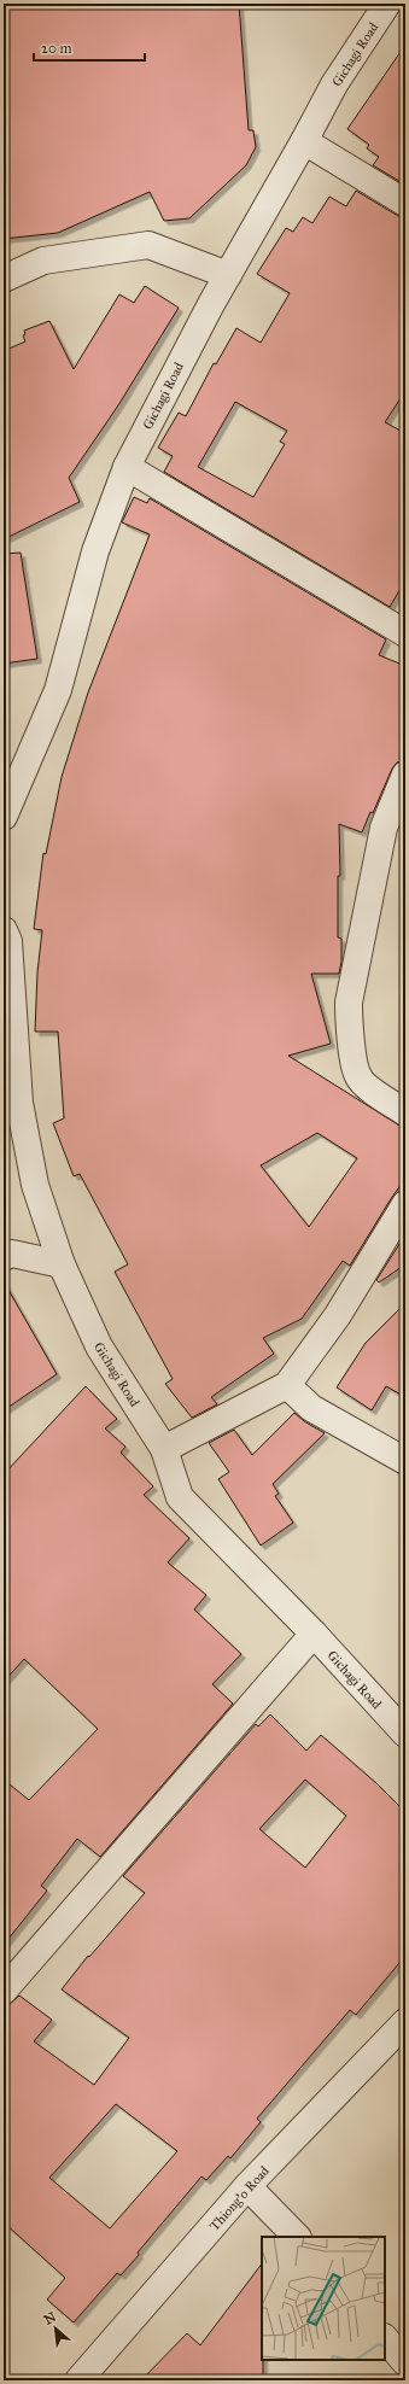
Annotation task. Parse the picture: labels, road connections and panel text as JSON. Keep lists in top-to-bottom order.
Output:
{
  "streets": {
    "street": ["Gichagi Road", "Thiong'o Road"]
  },
  "scale_bar": "20 m",
  "north": "top left"
}
